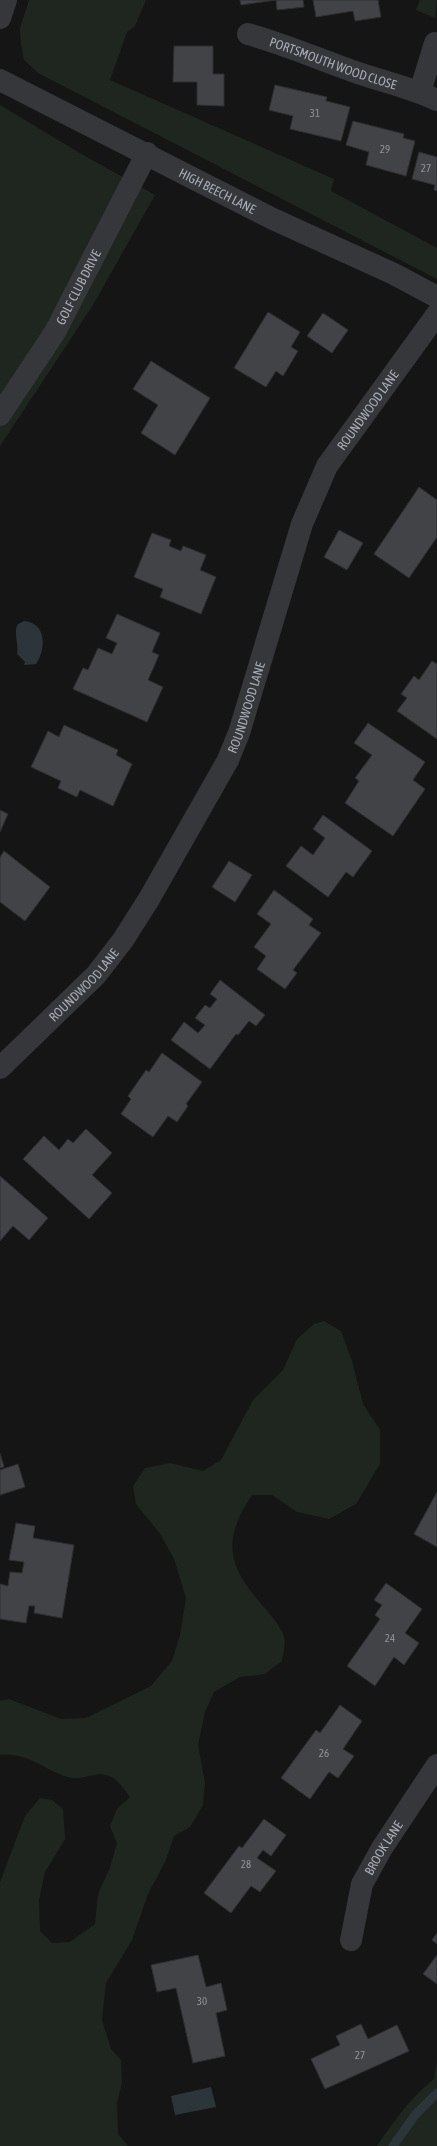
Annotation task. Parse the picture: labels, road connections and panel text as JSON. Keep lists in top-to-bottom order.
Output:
{
  "streets": {
    "street": [
      "PORTSMOUTH WOOD CLOSE",
      "HIGH BEECH LANE",
      "GOLF CLUB DRIVE",
      "ROUNDWOOD LANE",
      "BROOK LANE"
    ]
  },
  "crossings": [
    ["HIGH BEECH LANE", "GOLF CLUB DRIVE"]
  ],
  "house_numbers": [
    "31",
    "29",
    "27",
    "24",
    "26",
    "28",
    "30",
    "27"
  ]
}
